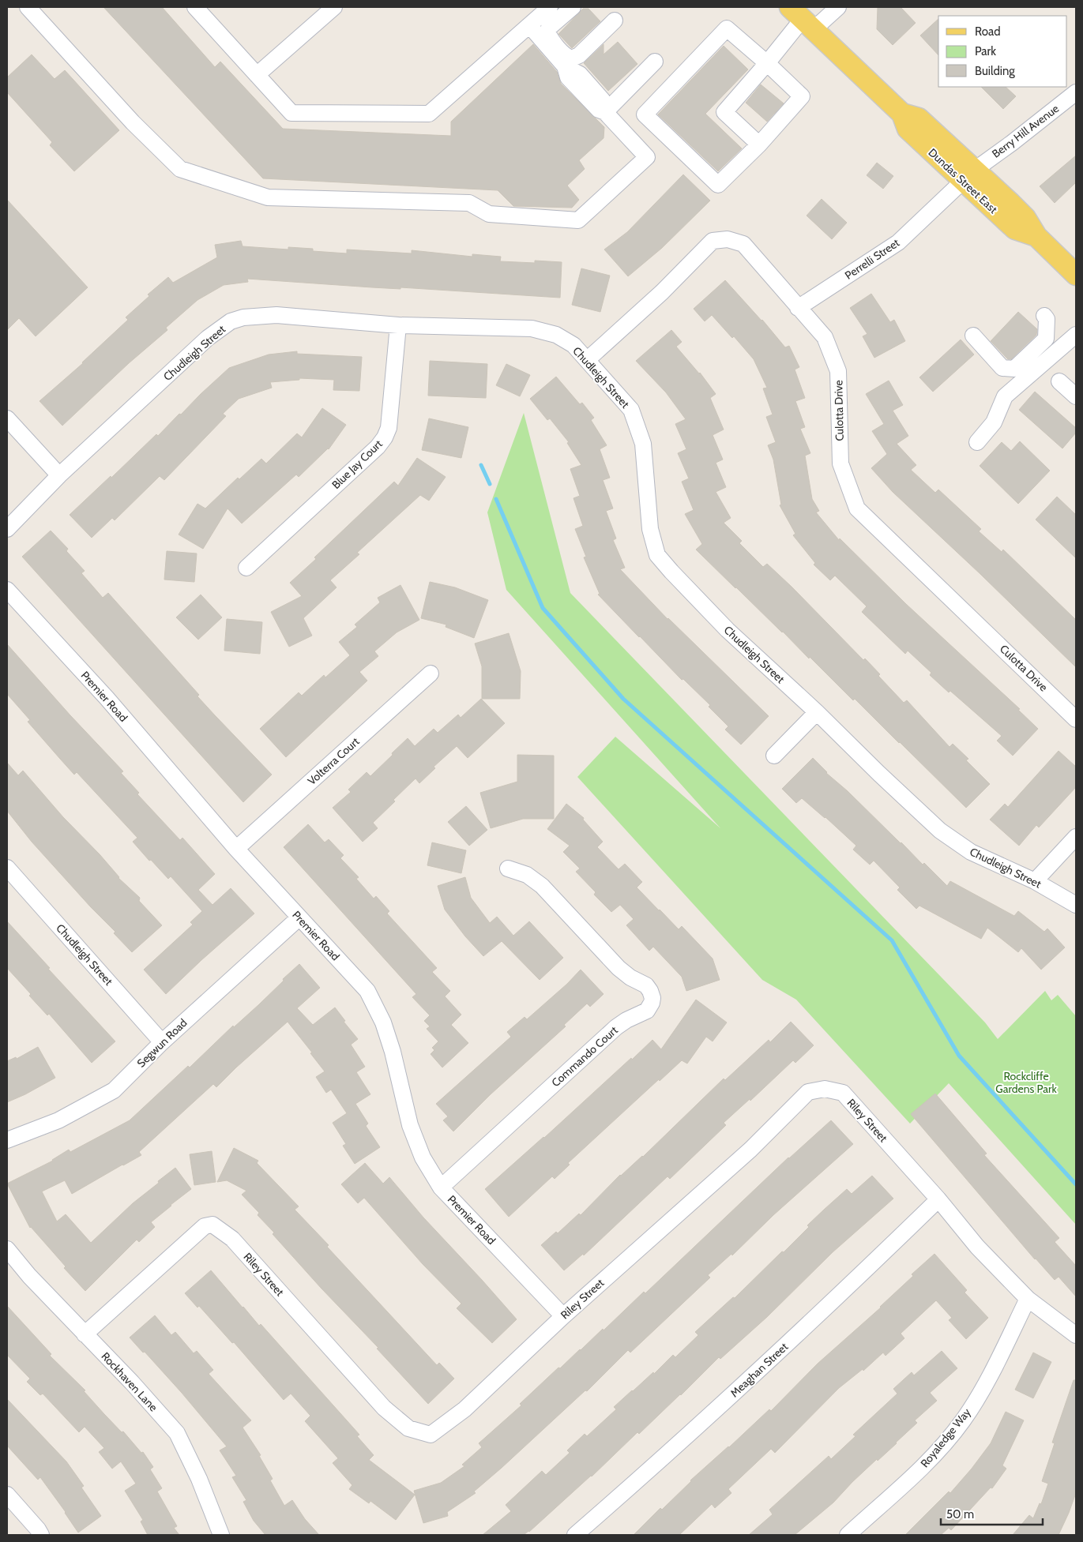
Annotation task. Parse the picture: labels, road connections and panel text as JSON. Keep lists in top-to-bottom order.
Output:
{
  "streets": {
    "main road": ["Dundas Street East"],
    "street": [
      "Berry Hill Avenue",
      "Perrelli Street",
      "Chudleigh Street",
      "Culotta Drive",
      "Blue Jay Court",
      "Premier Road",
      "Volterra Court",
      "Segwun Road",
      "Commando Court",
      "Riley Street",
      "Meaghan Street",
      "Rockhaven Lane",
      "Royaledge Way"
    ]
  },
  "crossings": [
    ["Berry Hill Avenue", "Dundas Street East"],
    ["Berry Hill Avenue", "Perrelli Street"],
    ["Dundas Street East", "Perrelli Street"],
    ["Perrelli Street", "Culotta Drive"],
    ["Chudleigh Street", "Culotta Drive"],
    ["Chudleigh Street", "Blue Jay Court"],
    ["Chudleigh Street", "Segwun Road"],
    ["Premier Road", "Volterra Court"],
    ["Premier Road", "Segwun Road"],
    ["Premier Road", "Commando Court"],
    ["Premier Road", "Riley Street"],
    ["Riley Street", "Meaghan Street"],
    ["Riley Street", "Rockhaven Lane"],
    ["Riley Street", "Royaledge Way"]
  ],
  "parks": ["Rockcliffe Gardens Park"],
  "legend": ["Road", "Park", "Building"],
  "scale_bar": "50 m"
}
